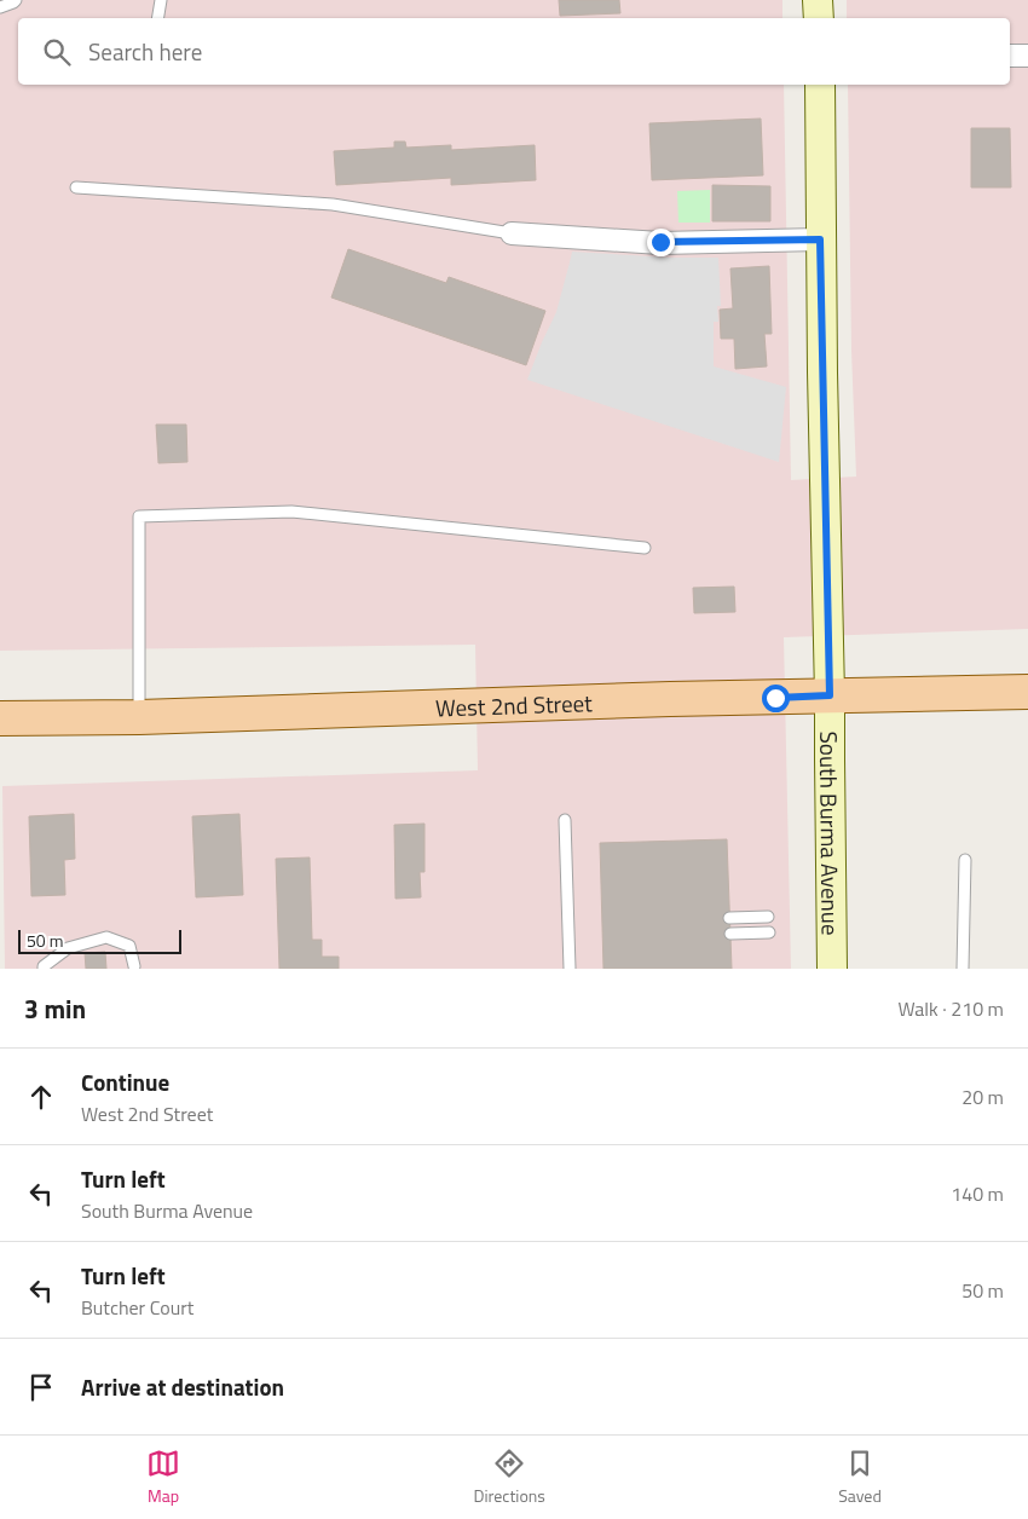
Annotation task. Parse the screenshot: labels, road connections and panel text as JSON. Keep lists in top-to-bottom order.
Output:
{
  "streets": {
    "main road": ["West 2nd Street"],
    "street": ["South Burma Avenue"]
  },
  "crossings": [
    ["West 2nd Street", "South Burma Avenue"]
  ],
  "scale_bar": "50 m",
  "page": {
    "search": "Search here",
    "scale": "50 m",
    "heading": ["3 min", "Walk · 210 m"],
    "list": [
      ["Continue", "West 2nd Street", "20 m"],
      ["Turn left", "South Burma Avenue", "140 m"],
      ["Turn left", "Butcher Court", "50 m"],
      "Arrive at destination"
    ],
    "nav": ["Map", "Directions", "Saved"]
  }
}
